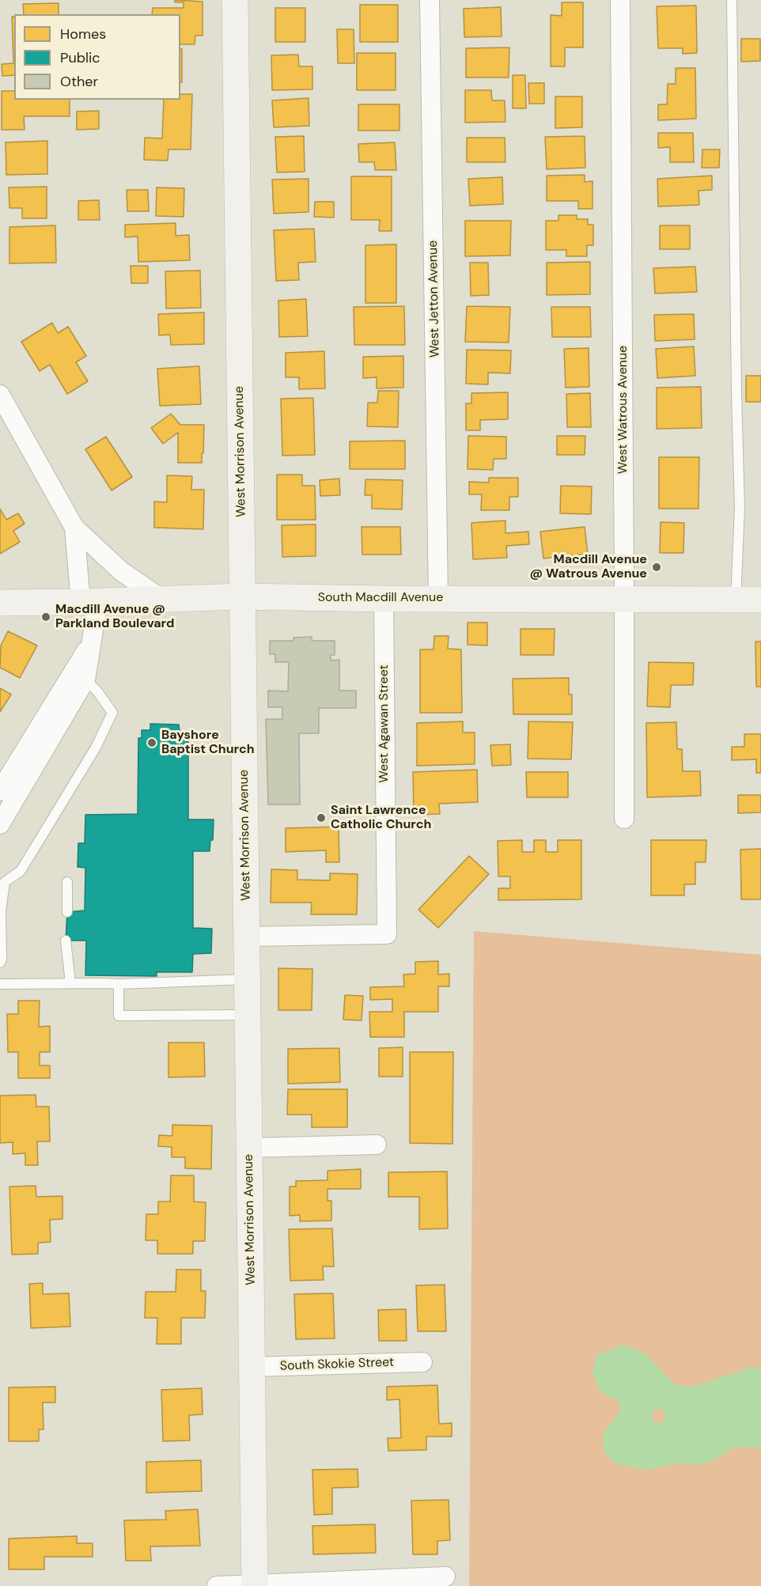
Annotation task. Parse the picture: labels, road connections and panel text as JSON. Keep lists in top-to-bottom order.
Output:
{
  "streets": {
    "street": [
      "West Jetton Avenue",
      "West Watrous Avenue",
      "West Morrison Avenue",
      "South Macdill Avenue",
      "West Agawan Street",
      "South Skokie Street"
    ]
  },
  "crossings": [
    ["West Jetton Avenue", "South Macdill Avenue"],
    ["West Watrous Avenue", "South Macdill Avenue"],
    ["West Morrison Avenue", "South Macdill Avenue"],
    ["West Morrison Avenue", "West Agawan Street"],
    ["West Morrison Avenue", "South Skokie Street"],
    ["South Macdill Avenue", "West Agawan Street"]
  ],
  "places": [
    "Macdill Avenue @ Watrous Avenue",
    "Macdill Avenue @ Parkland Boulevard",
    "Bayshore Baptist Church",
    "Saint Lawrence Catholic Church"
  ],
  "legend": ["Homes", "Public", "Other"]
}
